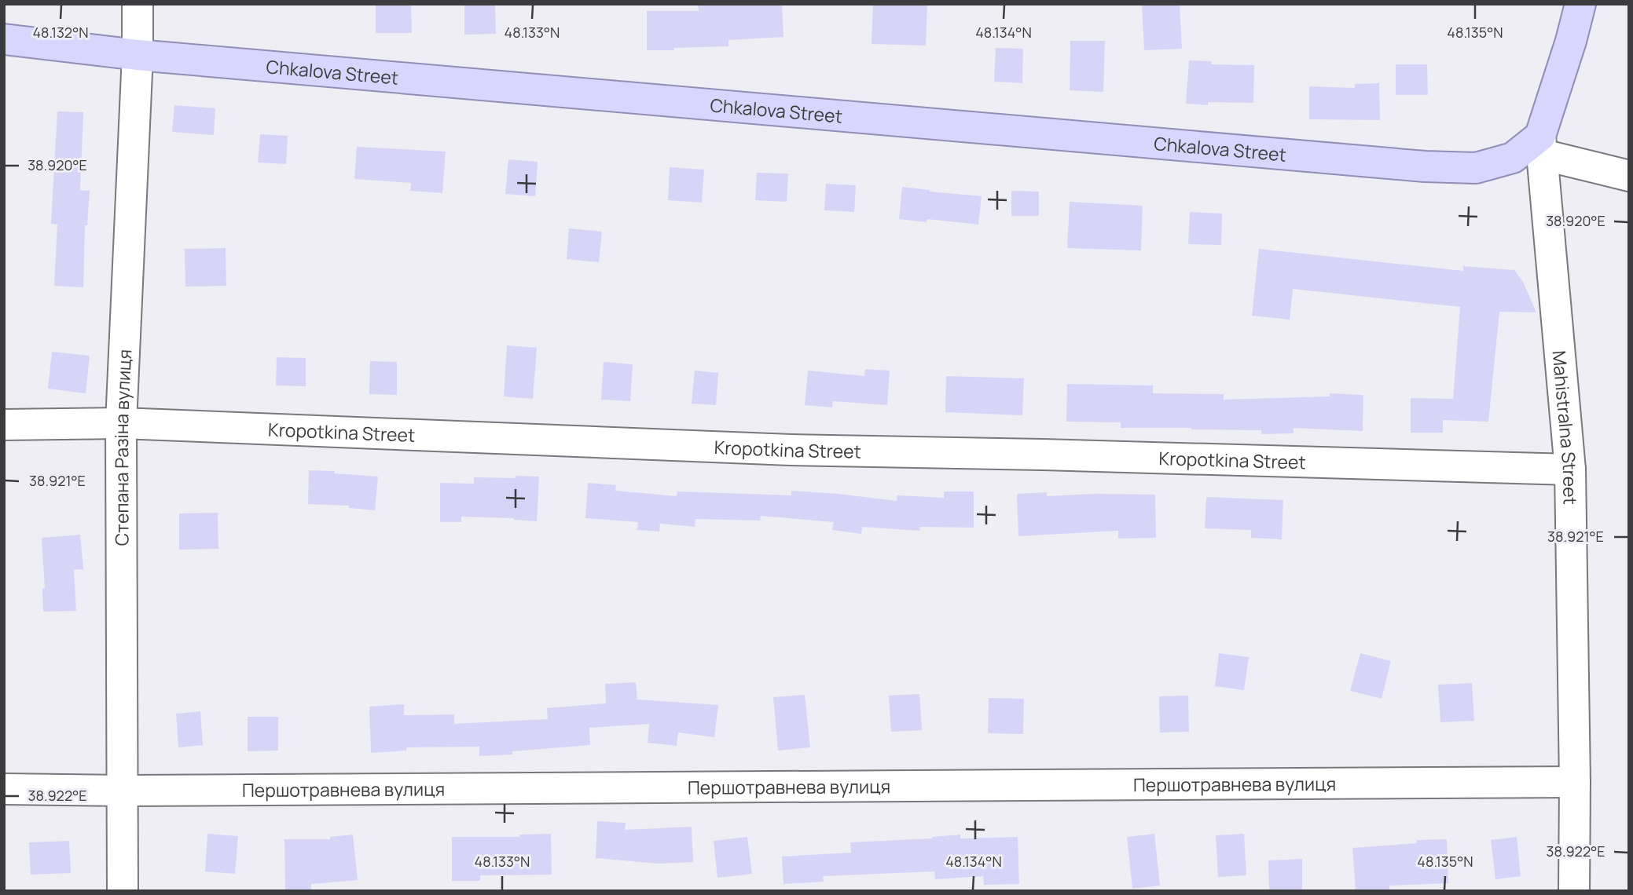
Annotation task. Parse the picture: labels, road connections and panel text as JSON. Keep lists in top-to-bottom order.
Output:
{
  "streets": {
    "main road": ["Chkalova Street", "Mahistralna Street"],
    "street": ["Kropotkina Street", "Степана Разіна вулиця", "Першотравнева вулиця"]
  },
  "crossings": [
    ["Chkalova Street", "Mahistralna Street"],
    ["Chkalova Street", "Степана Разіна вулиця"],
    ["Mahistralna Street", "Kropotkina Street"],
    ["Mahistralna Street", "Першотравнева вулиця"],
    ["Kropotkina Street", "Степана Разіна вулиця"],
    ["Степана Разіна вулиця", "Першотравнева вулиця"]
  ],
  "coordinates": [
    "48.132°N",
    "48.133°N",
    "48.134°N",
    "48.135°N",
    "38.920°E",
    "38.921°E",
    "38.922°E"
  ]
}
